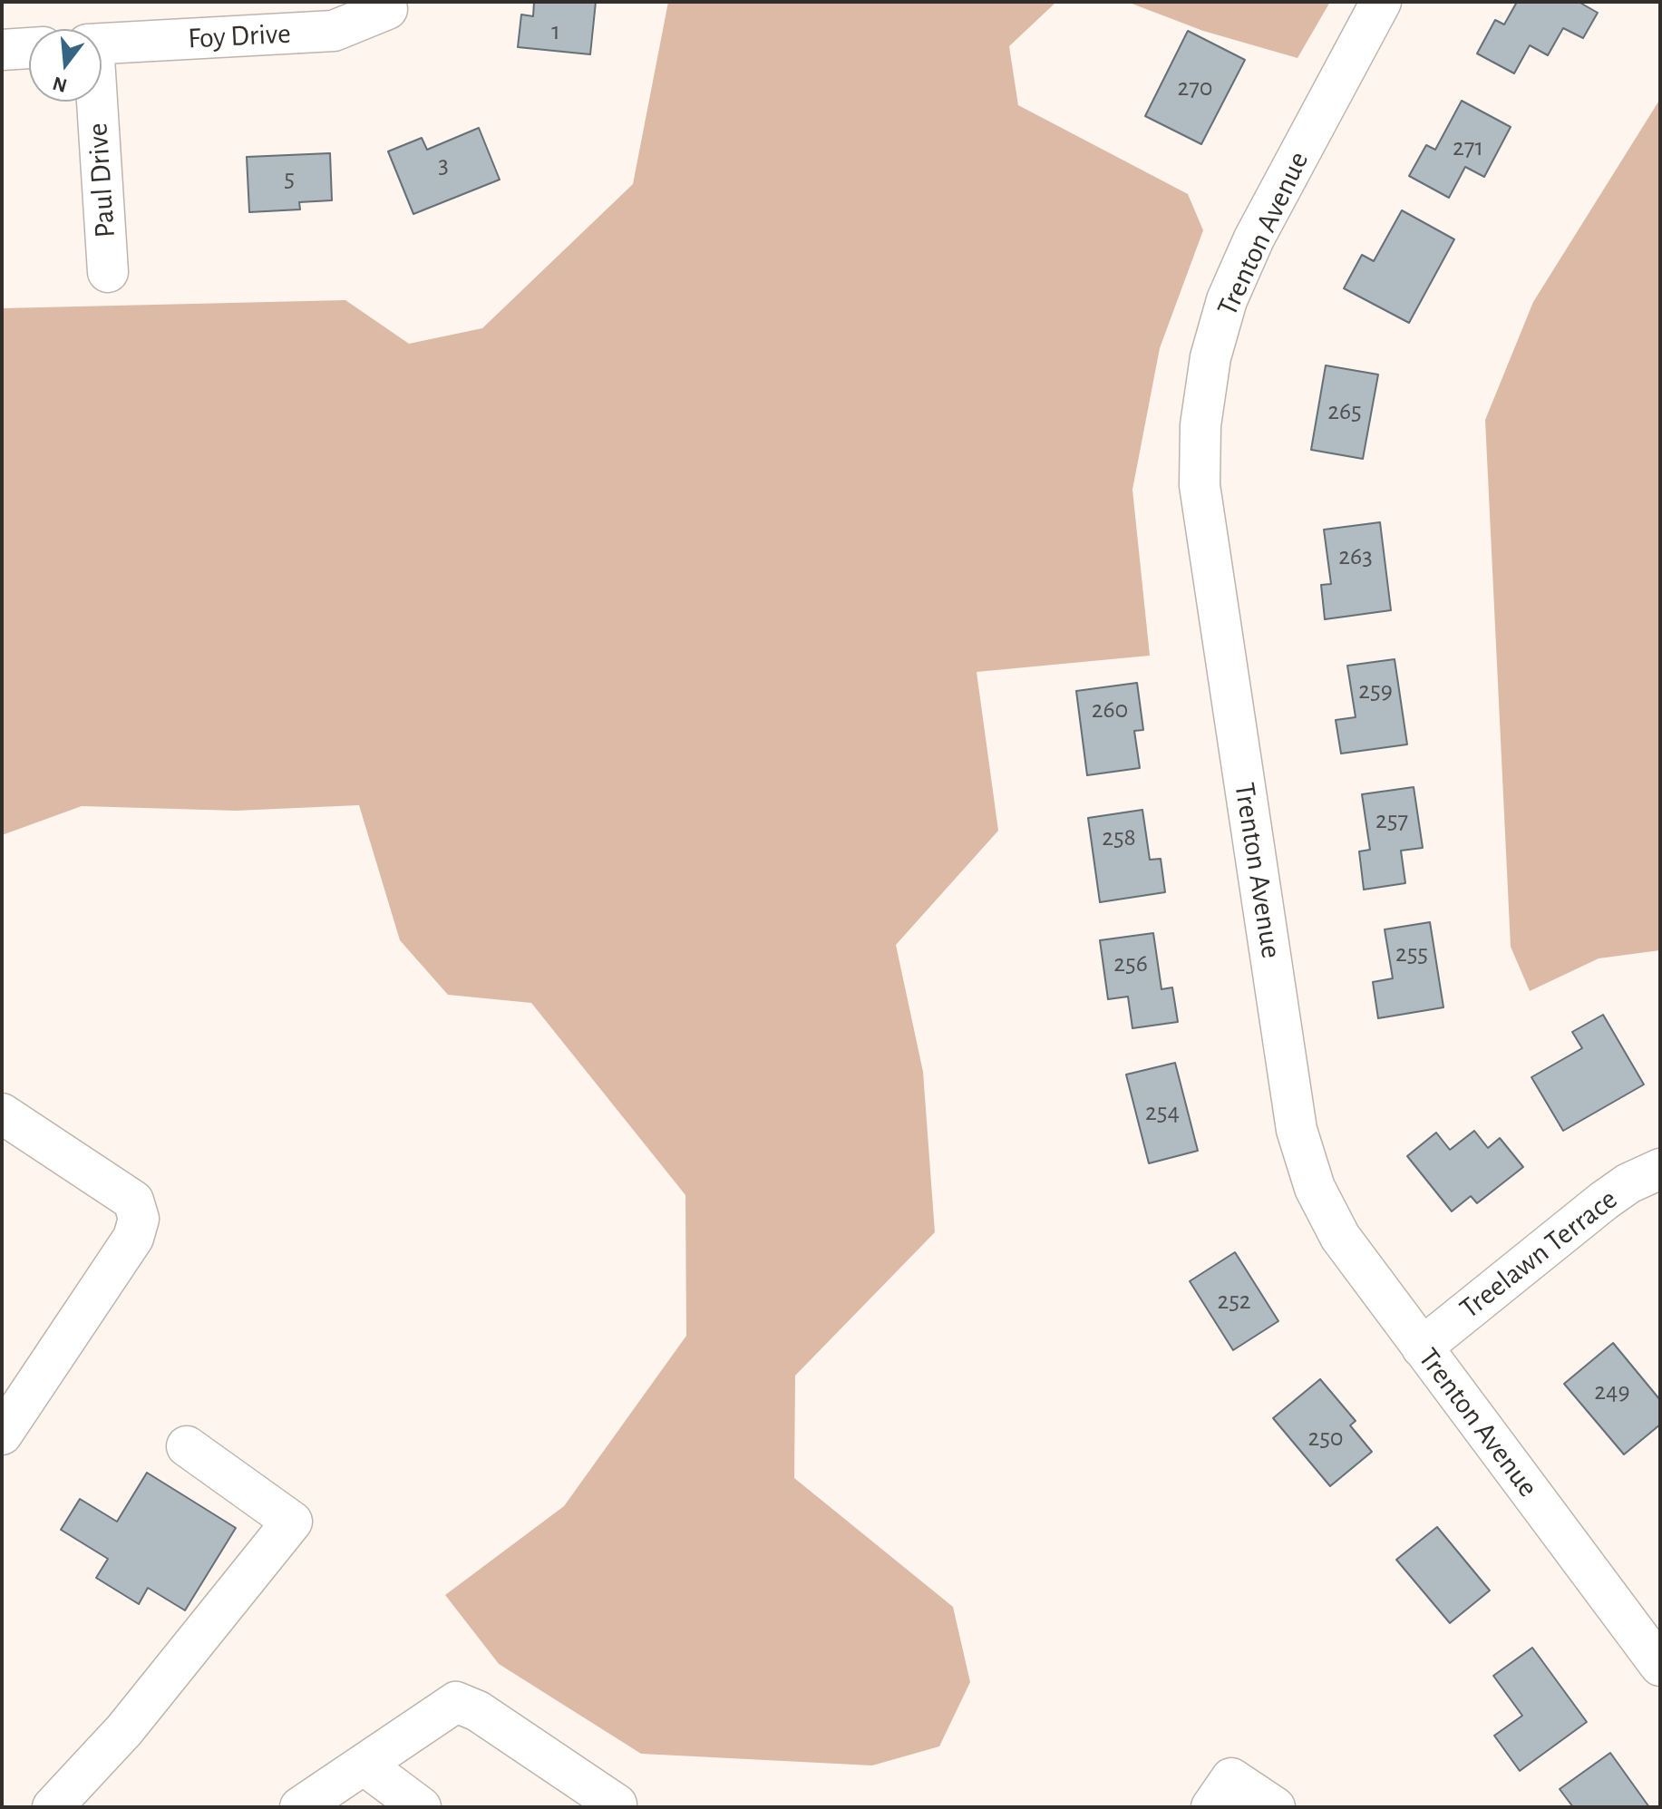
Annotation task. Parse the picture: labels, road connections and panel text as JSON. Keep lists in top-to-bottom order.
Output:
{
  "streets": {
    "street": [
      "Foy Drive",
      "Paul Drive",
      "Trenton Avenue",
      "Treelawn Terrace"
    ]
  },
  "crossings": [
    ["Trenton Avenue", "Treelawn Terrace"]
  ],
  "house_numbers": [
    "1",
    "270",
    "271",
    "3",
    "5",
    "265",
    "263",
    "259",
    "260",
    "257",
    "258",
    "255",
    "256",
    "254",
    "252",
    "249",
    "250"
  ],
  "north": "bottom"
}
